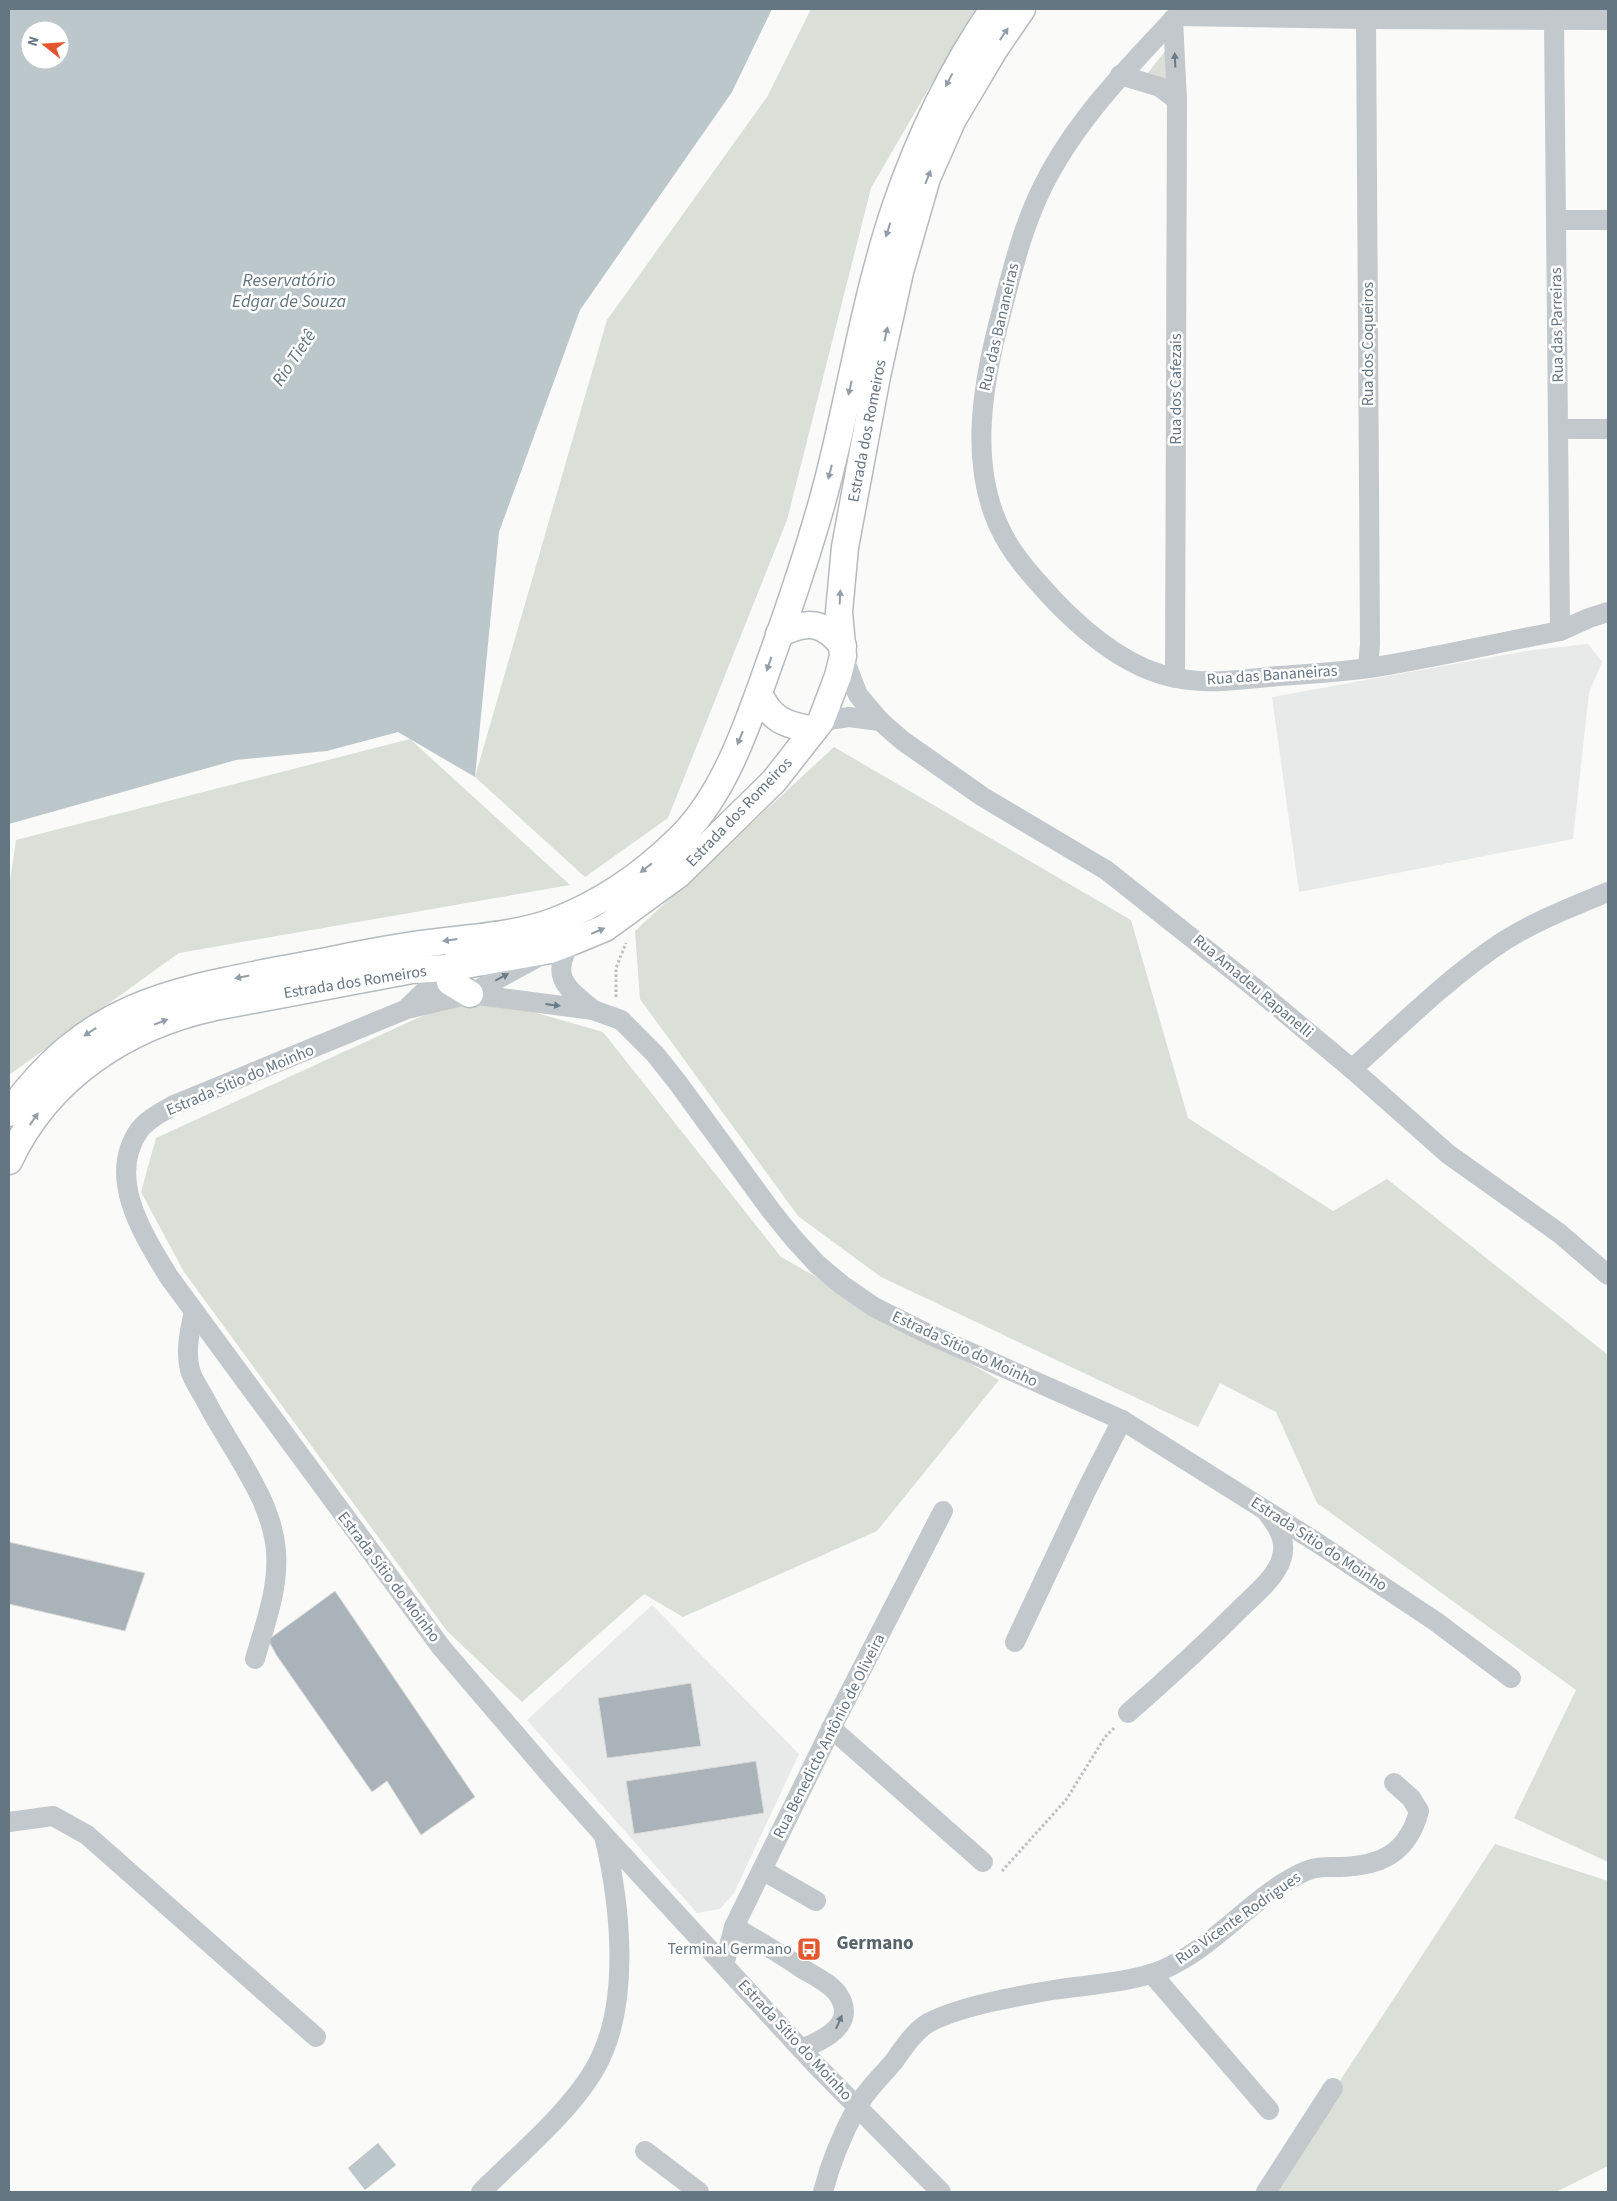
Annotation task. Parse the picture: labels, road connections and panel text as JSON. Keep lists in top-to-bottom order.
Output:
{
  "streets": {
    "main road": ["Estrada dos Romeiros"],
    "street": [
      "Rua das Parreiras",
      "Rua das Bananeiras",
      "Rua dos Coqueiros",
      "Rua dos Cafezais",
      "Rua Amadeu Rapanelli",
      "Estrada Sítio do Moinho",
      "Rua Benedicto Antônio de Oliveira",
      "Rua Vicente Rodrigues"
    ]
  },
  "crossings": [
    ["Rua das Parreiras", "Rua das Bananeiras"],
    ["Rua das Bananeiras", "Rua dos Coqueiros"],
    ["Rua das Bananeiras", "Rua dos Cafezais"],
    ["Estrada dos Romeiros", "Rua Amadeu Rapanelli"],
    ["Estrada Sítio do Moinho", "Rua Benedicto Antônio de Oliveira"],
    ["Estrada Sítio do Moinho", "Rua Vicente Rodrigues"]
  ],
  "districts": ["Germano"],
  "water": ["Reservatório Edgar de Souza", "Rio Tietê"],
  "places": {
    "bus stop": ["Terminal Germano"]
  },
  "north": "left"
}
